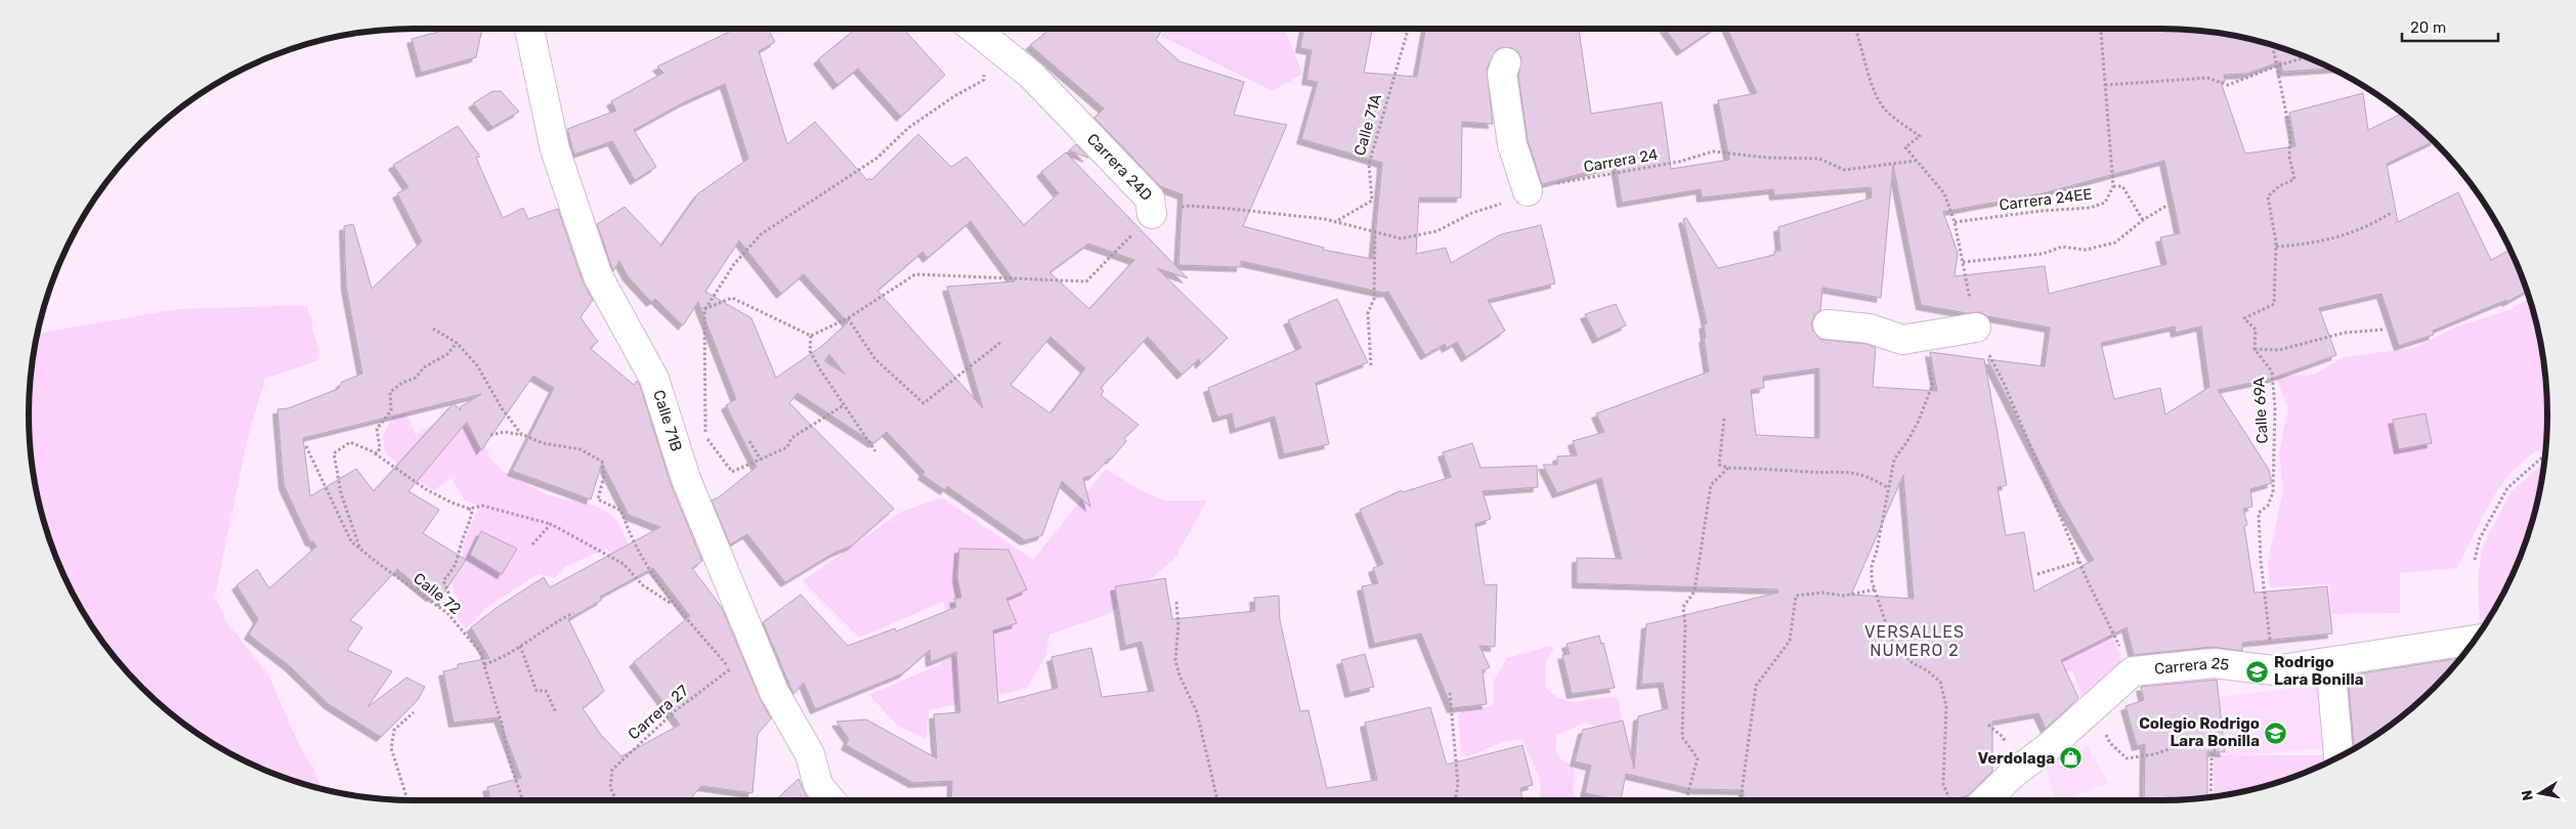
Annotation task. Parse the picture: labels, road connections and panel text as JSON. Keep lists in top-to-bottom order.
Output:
{
  "streets": {
    "street": ["Carrera 24D", "Calle 71B", "Carrera 25"],
    "path": [
      "Calle 71A",
      "Carrera 24",
      "Carrera 24EE",
      "Calle 69A",
      "Calle 72",
      "Carrera 27"
    ]
  },
  "crossings": [
    ["Calle 71A", "Carrera 24"],
    ["Calle 71A", "Carrera 24D"],
    ["Carrera 24", "Carrera 24D"],
    ["Calle 69A", "Carrera 25"],
    ["Calle 71B", "Carrera 27"]
  ],
  "districts": ["VERSALLES NUMERO 2"],
  "places": {
    "school or university": ["Rodrigo Lara Bonilla", "Colegio Rodrigo Lara Bonilla"],
    "shop": ["Verdolaga"]
  },
  "scale_bar": "20 m",
  "north": "left"
}
